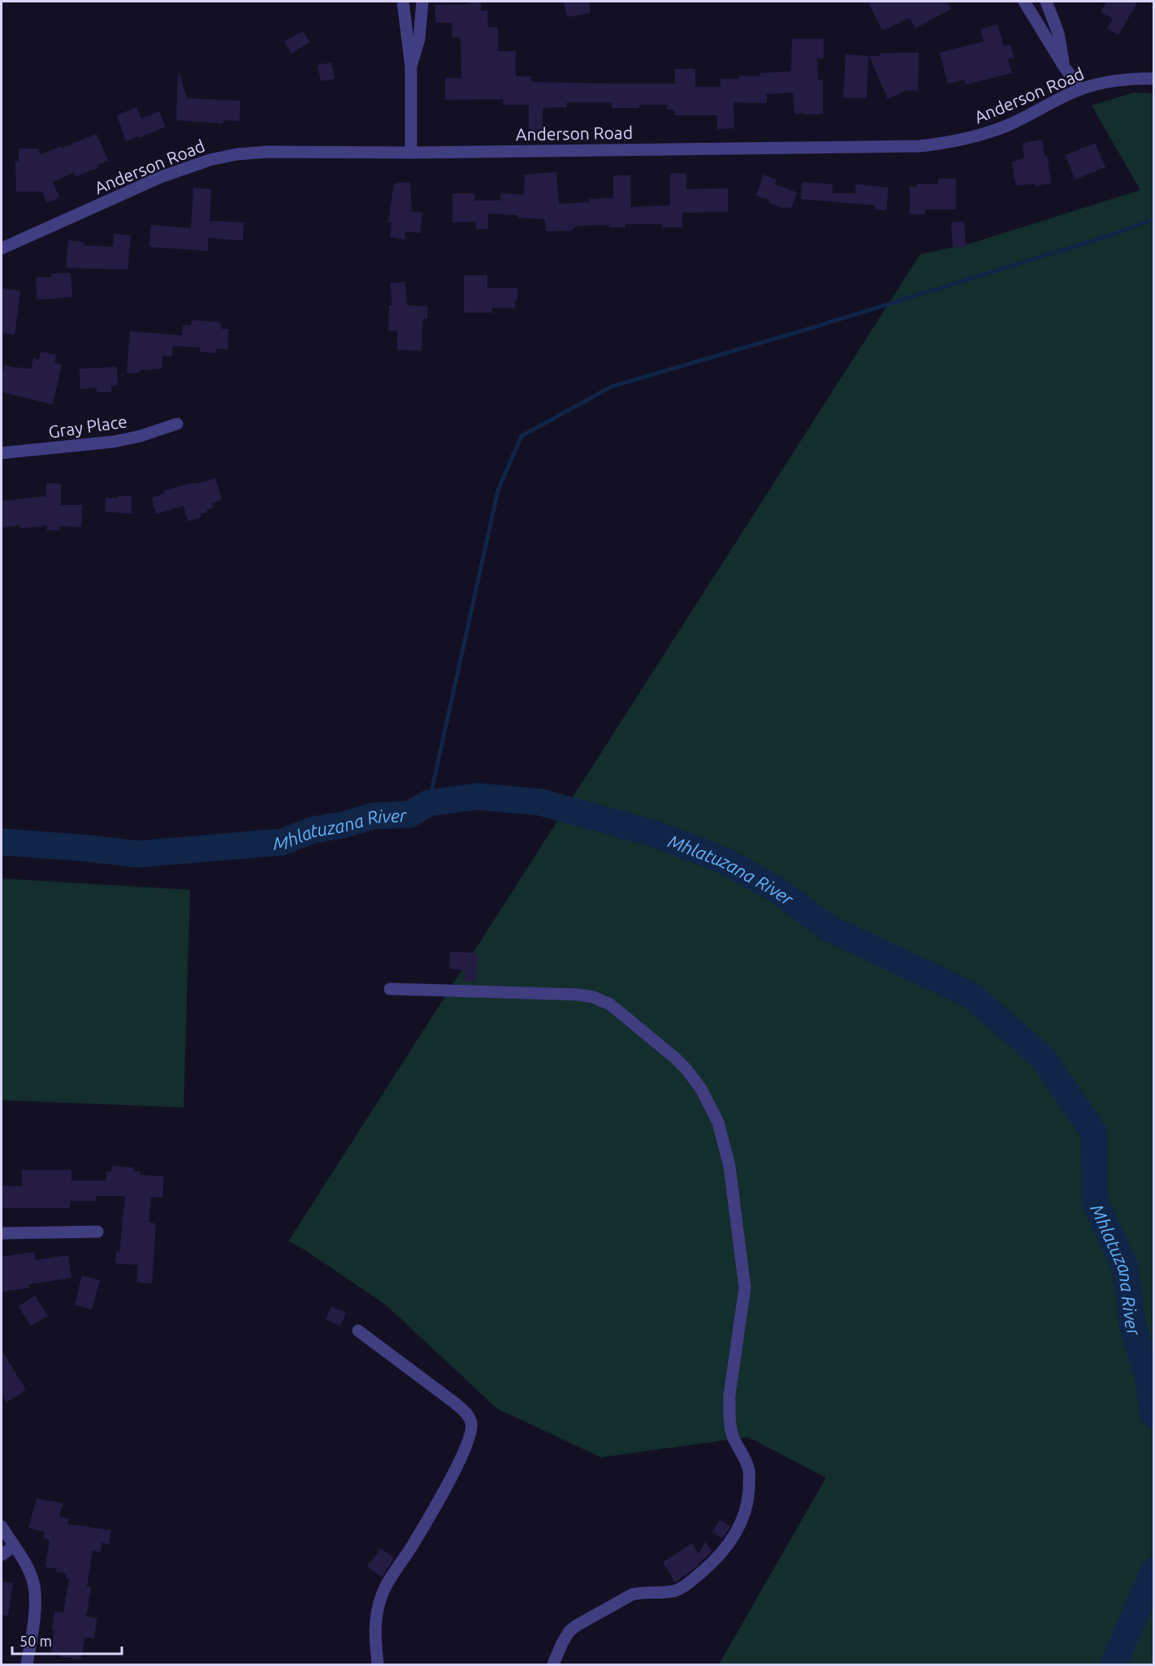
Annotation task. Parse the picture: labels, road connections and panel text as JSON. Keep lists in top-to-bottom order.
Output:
{
  "streets": {
    "street": ["Anderson Road", "Gray Place"]
  },
  "water": ["Mhlatuzana River"],
  "scale_bar": "50 m"
}
